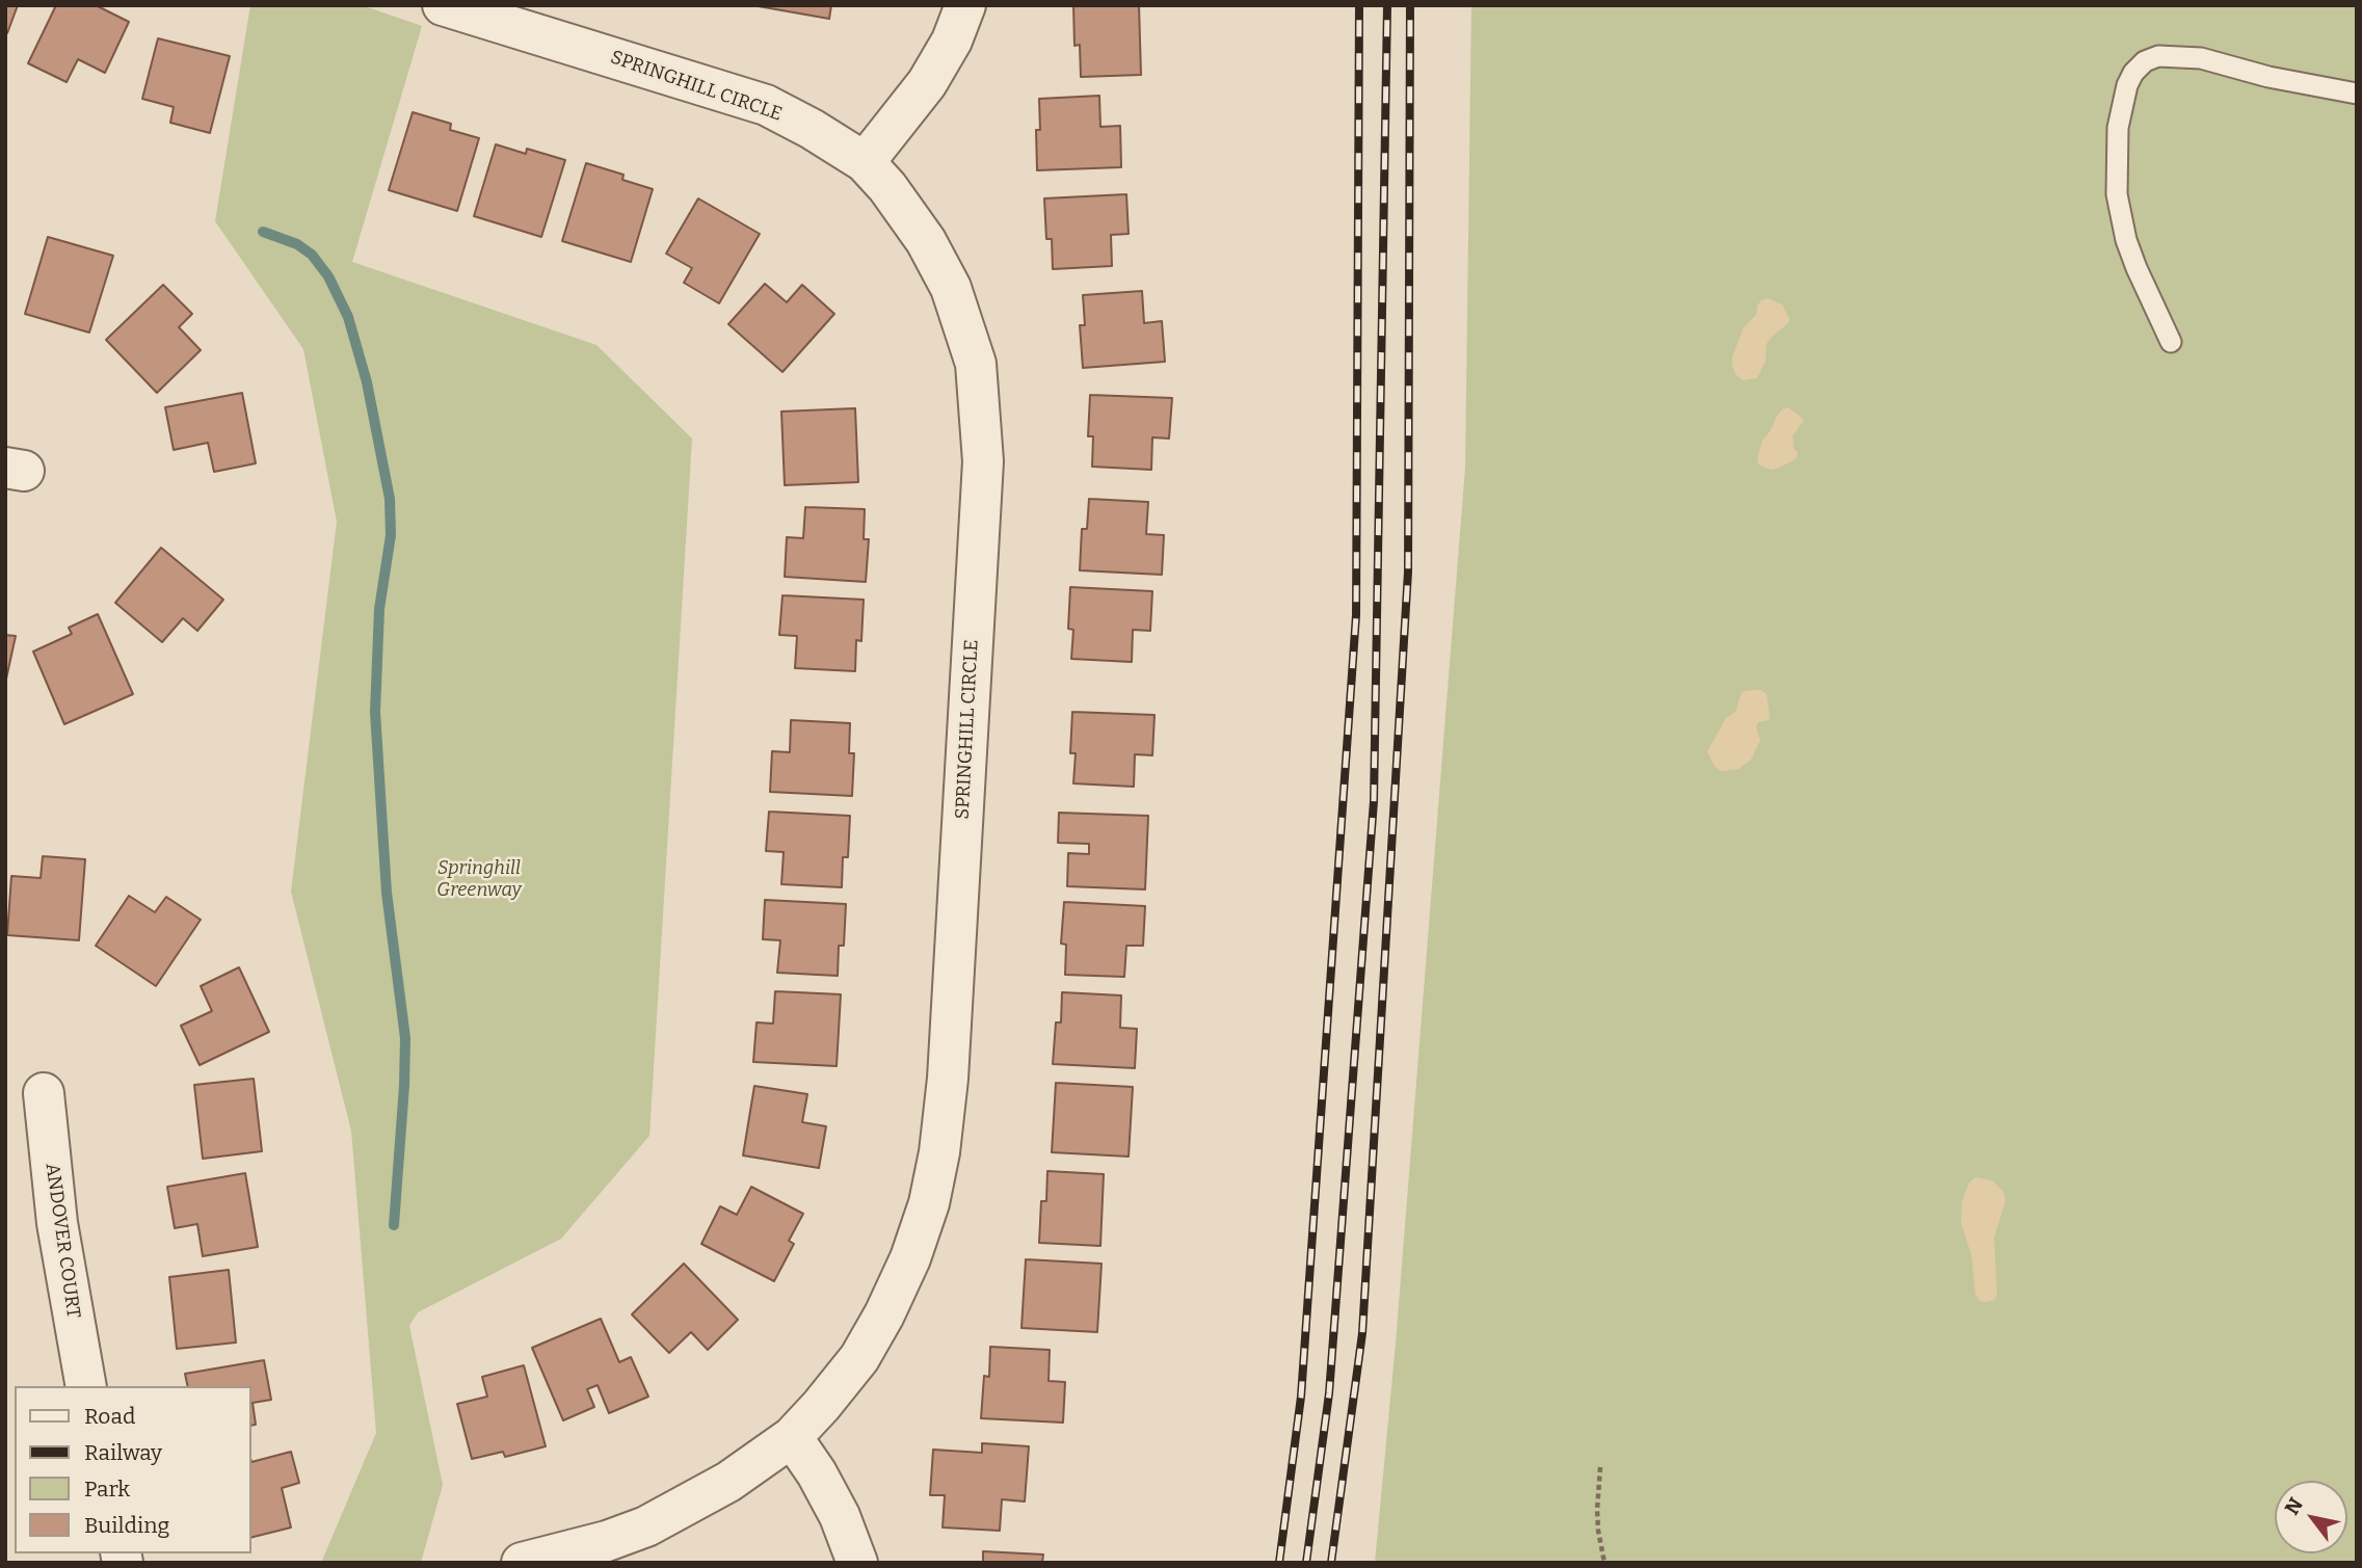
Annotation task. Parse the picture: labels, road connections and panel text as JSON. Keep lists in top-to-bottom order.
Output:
{
  "streets": {
    "street": ["SPRINGHILL CIRCLE", "ANDOVER COURT"]
  },
  "parks": ["Springhill Greenway"],
  "legend": [
    "Road",
    "Railway",
    "Park",
    "Building"
  ],
  "north": "top left"
}
